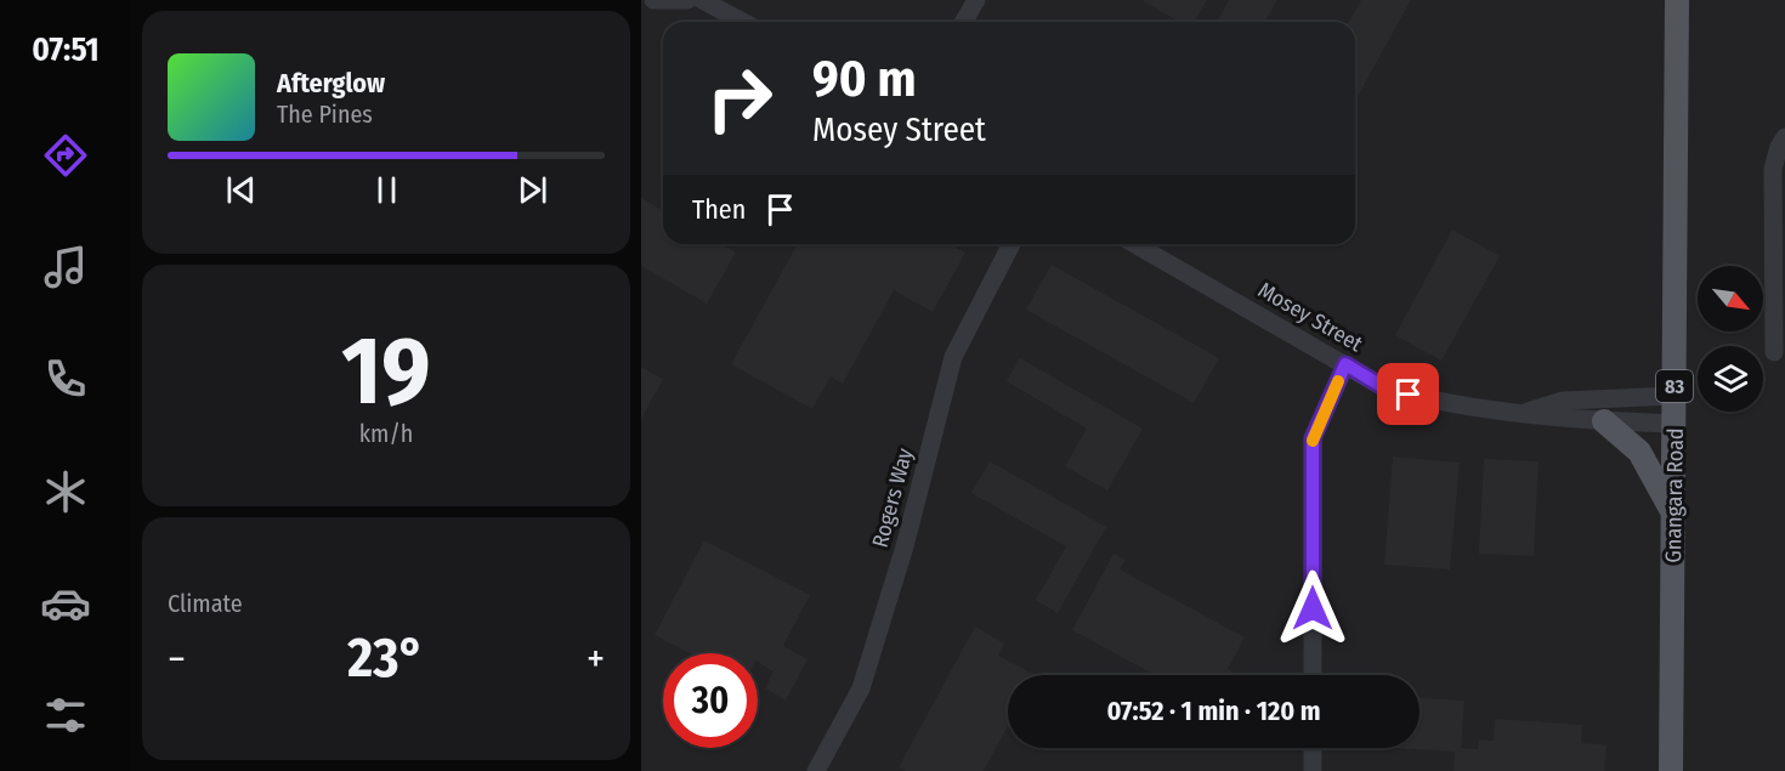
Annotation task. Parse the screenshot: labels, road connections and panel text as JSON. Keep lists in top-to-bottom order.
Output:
{
  "streets": {
    "main road": ["83", "Gnangara Road"],
    "street": ["Mosey Street", "Rogers Way"]
  },
  "crossings": [
    ["Mosey Street", "Gnangara Road"]
  ],
  "north": "bottom right",
  "page": {
    "tabs": "07:51",
    "turn": ["90 m", "Mosey Street"],
    "song": ["Afterglow", "The Pines"],
    "then": "Then",
    "tile": [
      ["19", "km/h"],
      "Climate"
    ],
    "heat": ["−", "23°", "+"],
    "limit": "30",
    "trip": "07:52 · 1 min · 120 m"
  }
}
